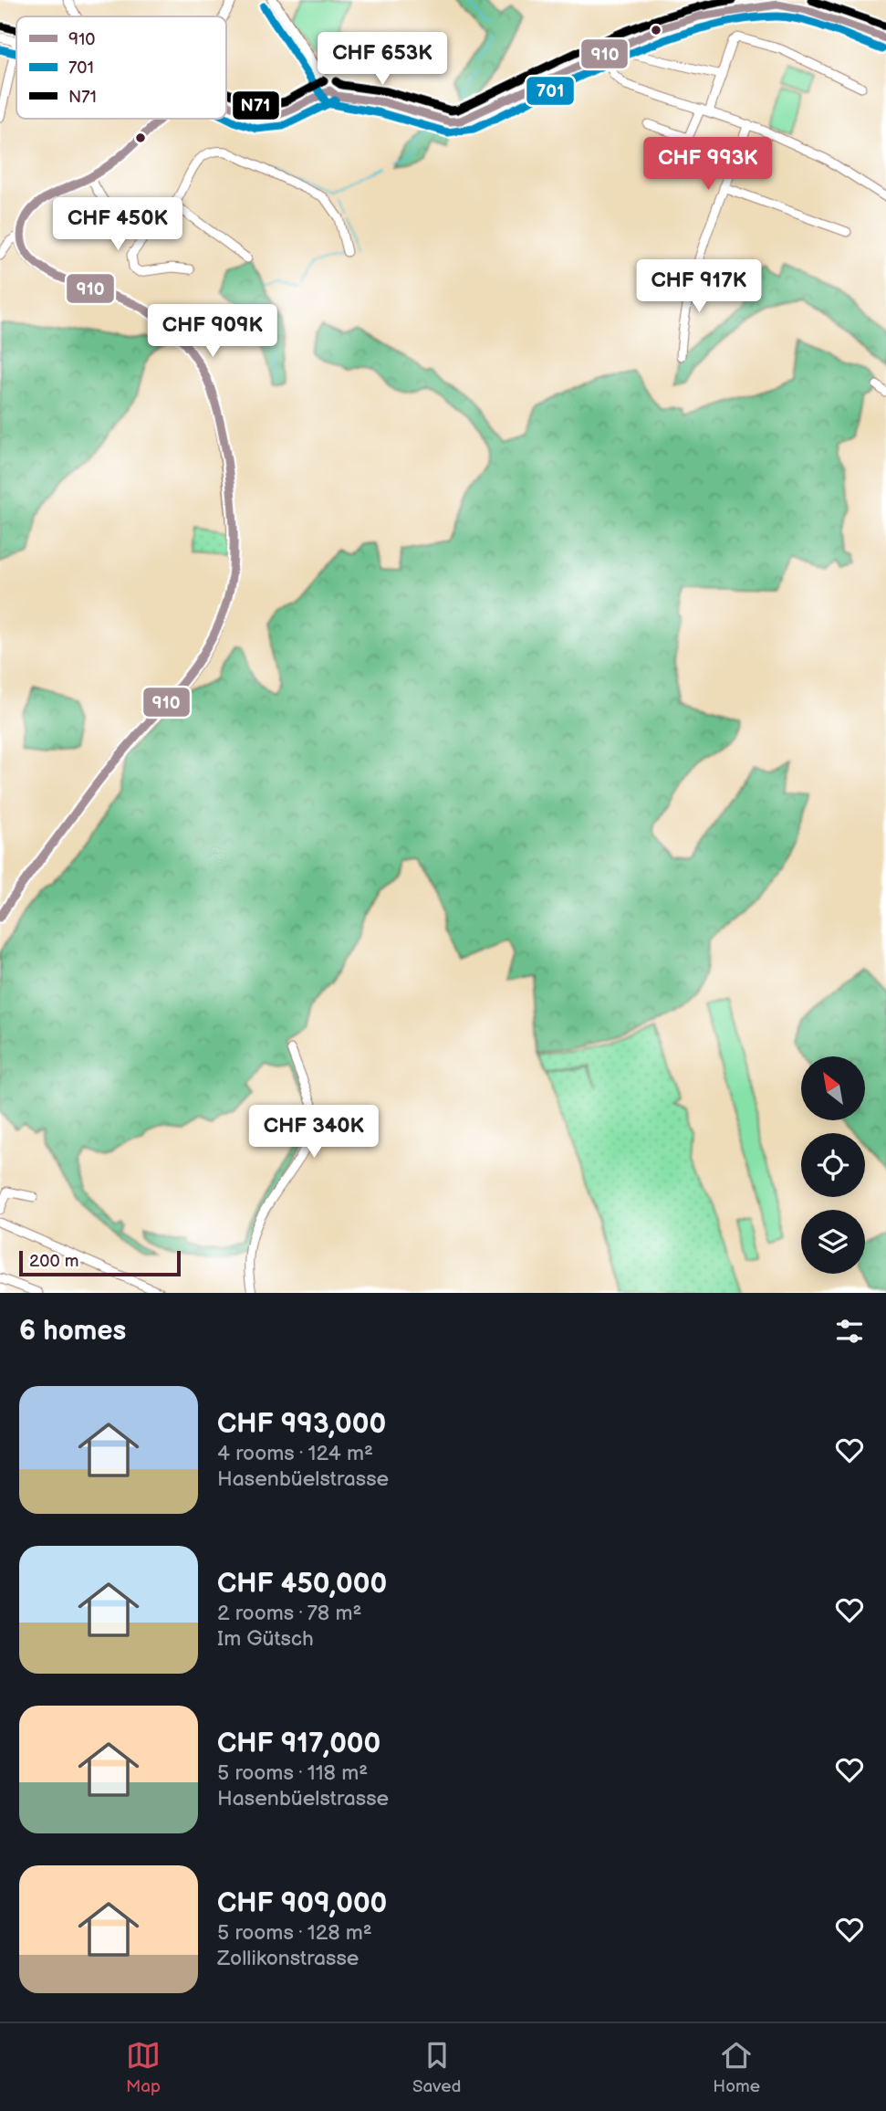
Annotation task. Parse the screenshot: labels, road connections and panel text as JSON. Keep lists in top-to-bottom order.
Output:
{
  "lines": ["transit line N71", "transit line 910", "transit line 701"],
  "legend": ["910", "701", "N71"],
  "scale_bar": "200 m",
  "north": "top left",
  "page": {
    "price": [
      "CHF 653K",
      "CHF 993K",
      "CHF 450K",
      "CHF 917K",
      "CHF 909K",
      "CHF 340K"
    ],
    "scale": "200 m",
    "heading": "6 homes",
    "list": [
      {
        "name": "CHF 993,000",
        "note": "4 rooms · 124 m² · Hasenbüelstrasse"
      },
      {
        "name": "CHF 450,000",
        "note": "2 rooms · 78 m² · Im Gütsch"
      },
      {
        "name": "CHF 917,000",
        "note": "5 rooms · 118 m² · Hasenbüelstrasse"
      },
      {
        "name": "CHF 909,000",
        "note": "5 rooms · 128 m² · Zollikonstrasse"
      }
    ],
    "tabs": ["Map", "Saved", "Home"]
  }
}
